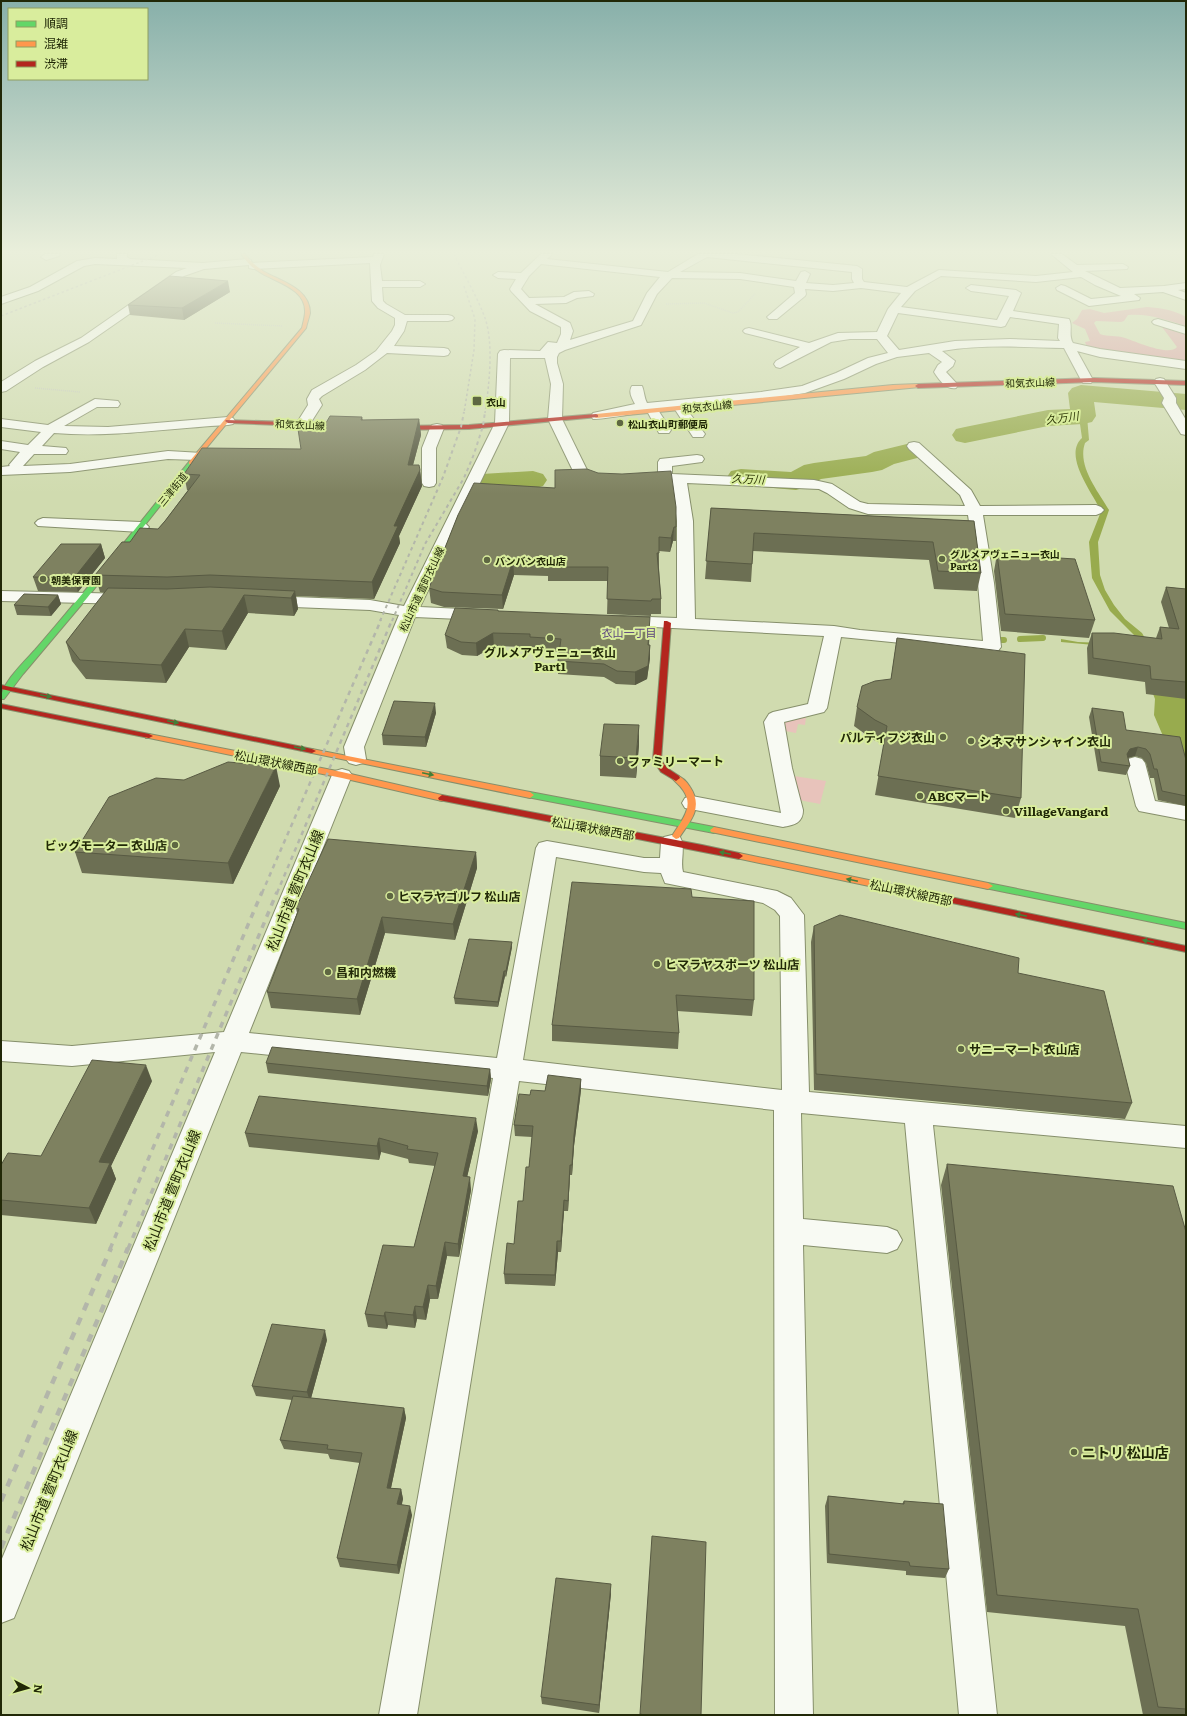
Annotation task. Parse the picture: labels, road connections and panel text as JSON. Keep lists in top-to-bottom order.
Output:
{
  "streets": {
    "street": [
      "和気衣山線",
      "三津街道",
      "松山市道 萱町衣山線",
      "松山環状線西部"
    ]
  },
  "crossings": [
    ["和気衣山線", "三津街道"],
    ["三津街道", "松山環状線西部"],
    ["松山市道 萱町衣山線", "松山環状線西部"]
  ],
  "districts": ["衣山一丁目"],
  "water": ["久万川"],
  "places": {
    "transit": ["衣山"],
    "other": [
      "松山衣山町郵便局",
      "グルメアヴェニュー衣山 Part2",
      "バンバン衣山店",
      "朝美保育園",
      "グルメアヴェニュー衣山 Part1",
      "パルティフジ衣山",
      "シネマサンシャイン衣山",
      "ファミリーマート",
      "ABCマート",
      "VillageVangard",
      "ビッグモーター 衣山店",
      "ヒマラヤゴルフ 松山店",
      "ヒマラヤスポーツ 松山店",
      "昌和内燃機",
      "サニーマート 衣山店",
      "ニトリ 松山店"
    ]
  },
  "legend": ["順調", "混雑", "渋滞"],
  "north": "right"
}
